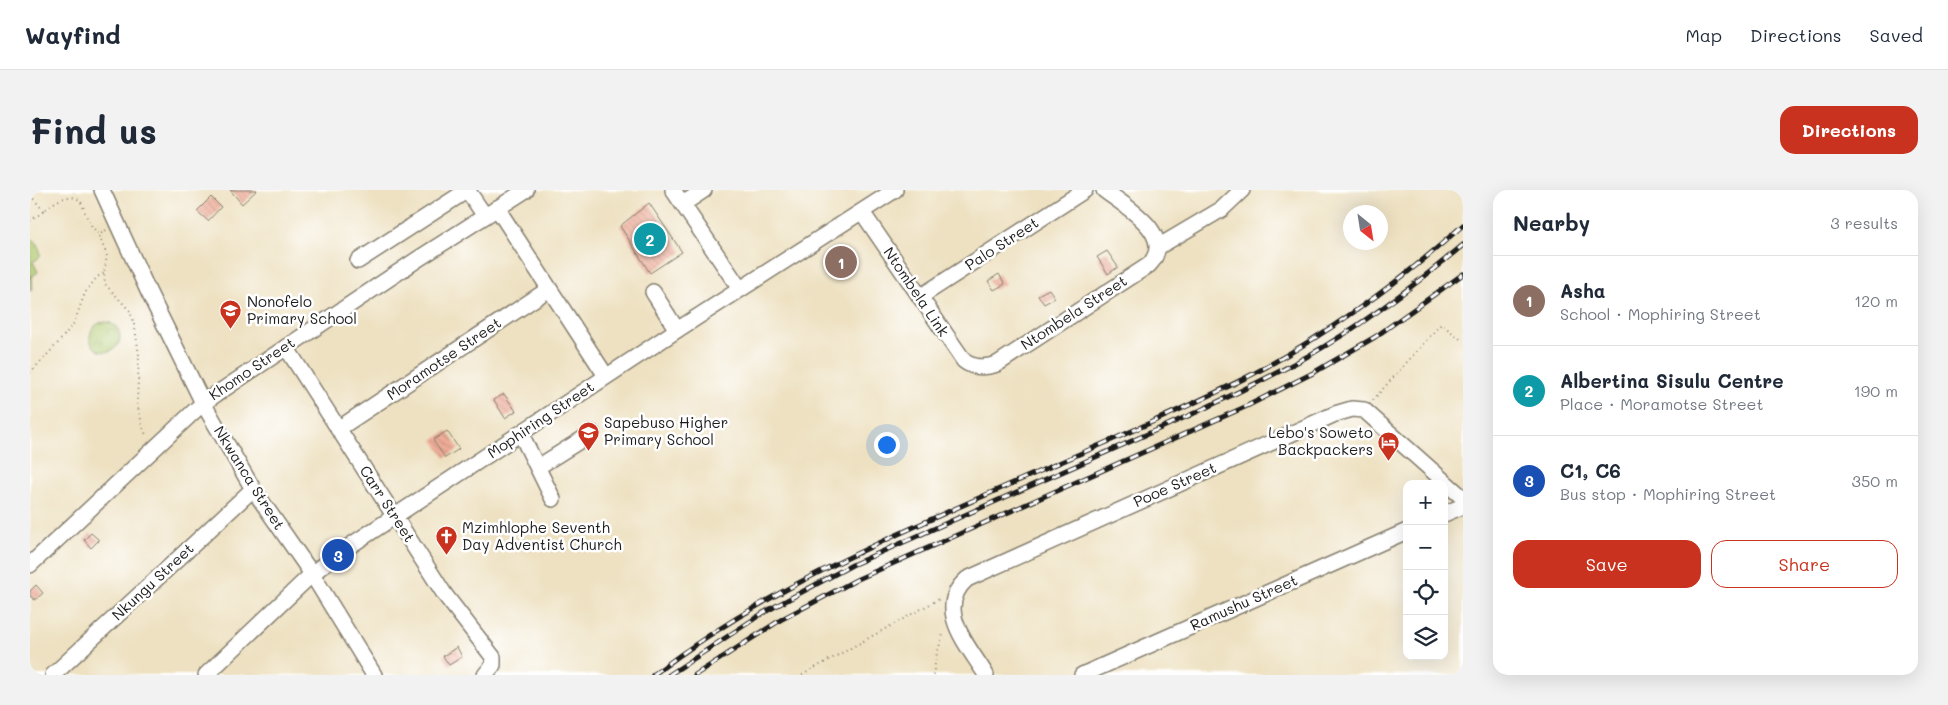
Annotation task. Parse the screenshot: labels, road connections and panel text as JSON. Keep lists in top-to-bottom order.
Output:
{
  "streets": {
    "street": [
      "Palo Street",
      "Ntombela Link",
      "Ntombela Street",
      "Moramotse Street",
      "Khomo Street",
      "Mophiring Street",
      "Nkwanca Street",
      "Pooe Street",
      "Carr Street",
      "Nkungu Street",
      "Ramushu Street"
    ]
  },
  "crossings": [
    ["Palo Street", "Ntombela Link"],
    ["Ntombela Link", "Ntombela Street"],
    ["Ntombela Link", "Mophiring Street"],
    ["Moramotse Street", "Carr Street"],
    ["Khomo Street", "Nkwanca Street"],
    ["Khomo Street", "Carr Street"],
    ["Mophiring Street", "Nkwanca Street"],
    ["Mophiring Street", "Carr Street"],
    ["Nkwanca Street", "Nkungu Street"]
  ],
  "places": {
    "school or university": ["Nonofelo Primary School", "Sapebuso Higher Primary School"],
    "hotel": ["Lebo's Soweto Backpackers"],
    "church": ["Mzimhlophe Seventh Day Adventist Church"]
  },
  "north": "bottom right",
  "page": {
    "header": "Wayfind",
    "nav": ["Map", "Directions", "Saved"],
    "buttons": [
      "Directions",
      ["Save", "Share"]
    ],
    "title": "Find us",
    "heading": ["Nearby", "3 results"],
    "pins": ["2", "1", "3"],
    "list": [
      {
        "mark": "1",
        "name": "Asha",
        "note": "School · Mophiring Street",
        "value": "120 m"
      },
      {
        "mark": "2",
        "name": "Albertina Sisulu Centre",
        "note": "Place · Moramotse Street",
        "value": "190 m"
      },
      {
        "mark": "3",
        "name": "C1, C6",
        "note": "Bus stop · Mophiring Street",
        "value": "350 m"
      }
    ],
    "map_buttons": ["+", "−"]
  }
}
